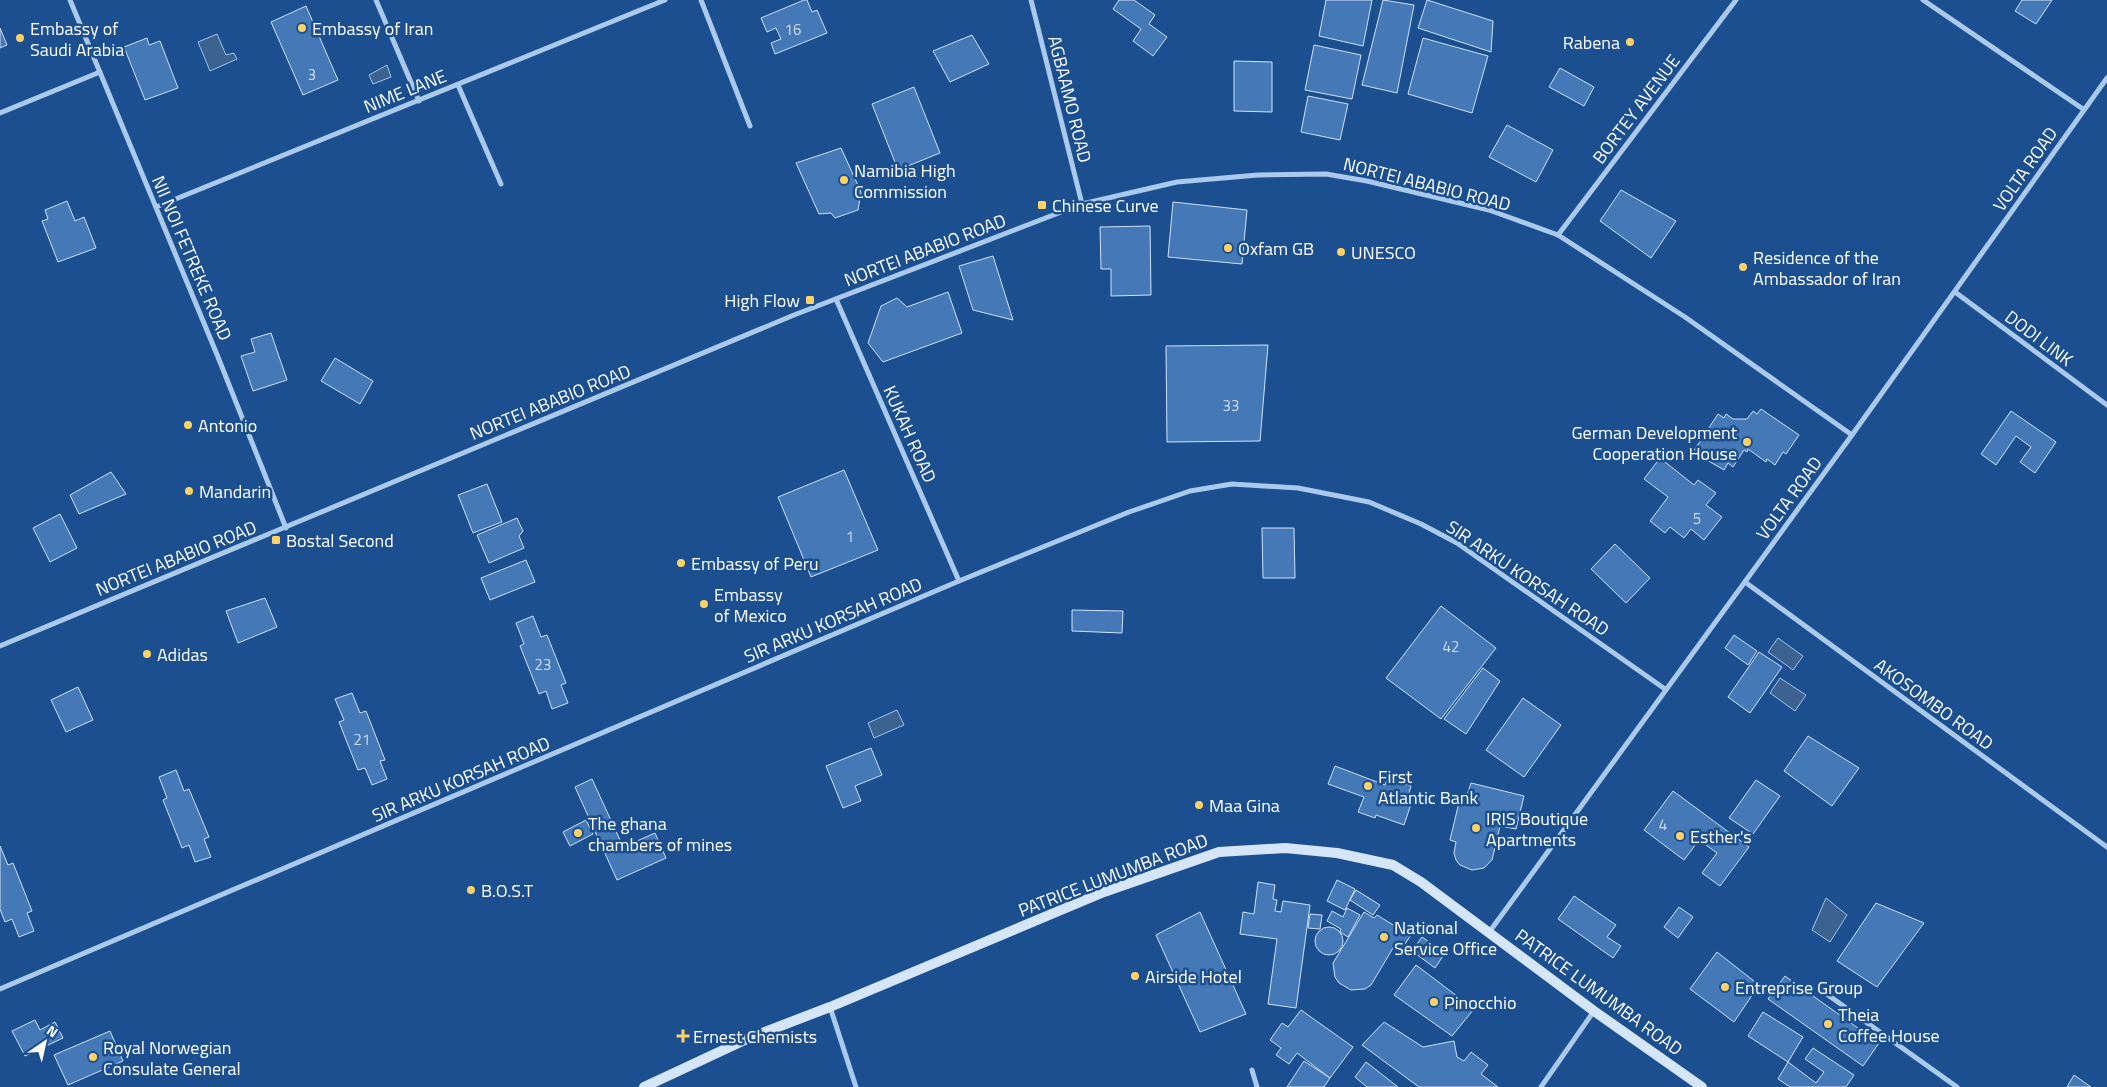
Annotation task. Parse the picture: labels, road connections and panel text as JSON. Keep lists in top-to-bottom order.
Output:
{
  "streets": {
    "street": [
      "NIME LANE",
      "AGBAAMO ROAD",
      "BORTEY AVENUE",
      "VOLTA ROAD",
      "NORTEI ABABIO ROAD",
      "NII NOI FETREKE ROAD",
      "DODI LINK",
      "KUKAH ROAD",
      "SIR ARKU KORSAH ROAD",
      "AKOSOMBO ROAD",
      "PATRICE LUMUMBA ROAD"
    ]
  },
  "crossings": [
    ["NIME LANE", "NII NOI FETREKE ROAD"],
    ["AGBAAMO ROAD", "NORTEI ABABIO ROAD"],
    ["BORTEY AVENUE", "NORTEI ABABIO ROAD"],
    ["VOLTA ROAD", "NORTEI ABABIO ROAD"],
    ["VOLTA ROAD", "DODI LINK"],
    ["VOLTA ROAD", "SIR ARKU KORSAH ROAD"],
    ["VOLTA ROAD", "AKOSOMBO ROAD"],
    ["VOLTA ROAD", "PATRICE LUMUMBA ROAD"],
    ["NORTEI ABABIO ROAD", "NII NOI FETREKE ROAD"],
    ["NORTEI ABABIO ROAD", "KUKAH ROAD"],
    ["KUKAH ROAD", "SIR ARKU KORSAH ROAD"]
  ],
  "places": {
    "other": [
      "Embassy of Iran",
      "Embassy of Saudi Arabia",
      "Rabena",
      "Namibia High Commission",
      "Oxfam GB",
      "UNESCO",
      "Residence of the Ambassador of Iran",
      "Antonio",
      "German Development Cooperation House",
      "Mandarin",
      "Embassy of Peru",
      "Embassy of Mexico",
      "Adidas",
      "First Atlantic Bank",
      "Maa Gina",
      "IRIS Boutique Apartments",
      "The ghana chambers of mines",
      "Esther's",
      "B.O.S.T",
      "National Service Office",
      "Airside Hotel",
      "Entreprise Group",
      "Pinocchio",
      "Theia Coffee House",
      "Royal Norwegian Consulate General"
    ],
    "transit": ["Chinese Curve", "High Flow", "Bostal Second"],
    "health": ["Ernest Chemists"]
  },
  "house_numbers": [
    "16",
    "3",
    "33",
    "5",
    "1",
    "42",
    "23",
    "21",
    "4"
  ],
  "north": "top right"
}
